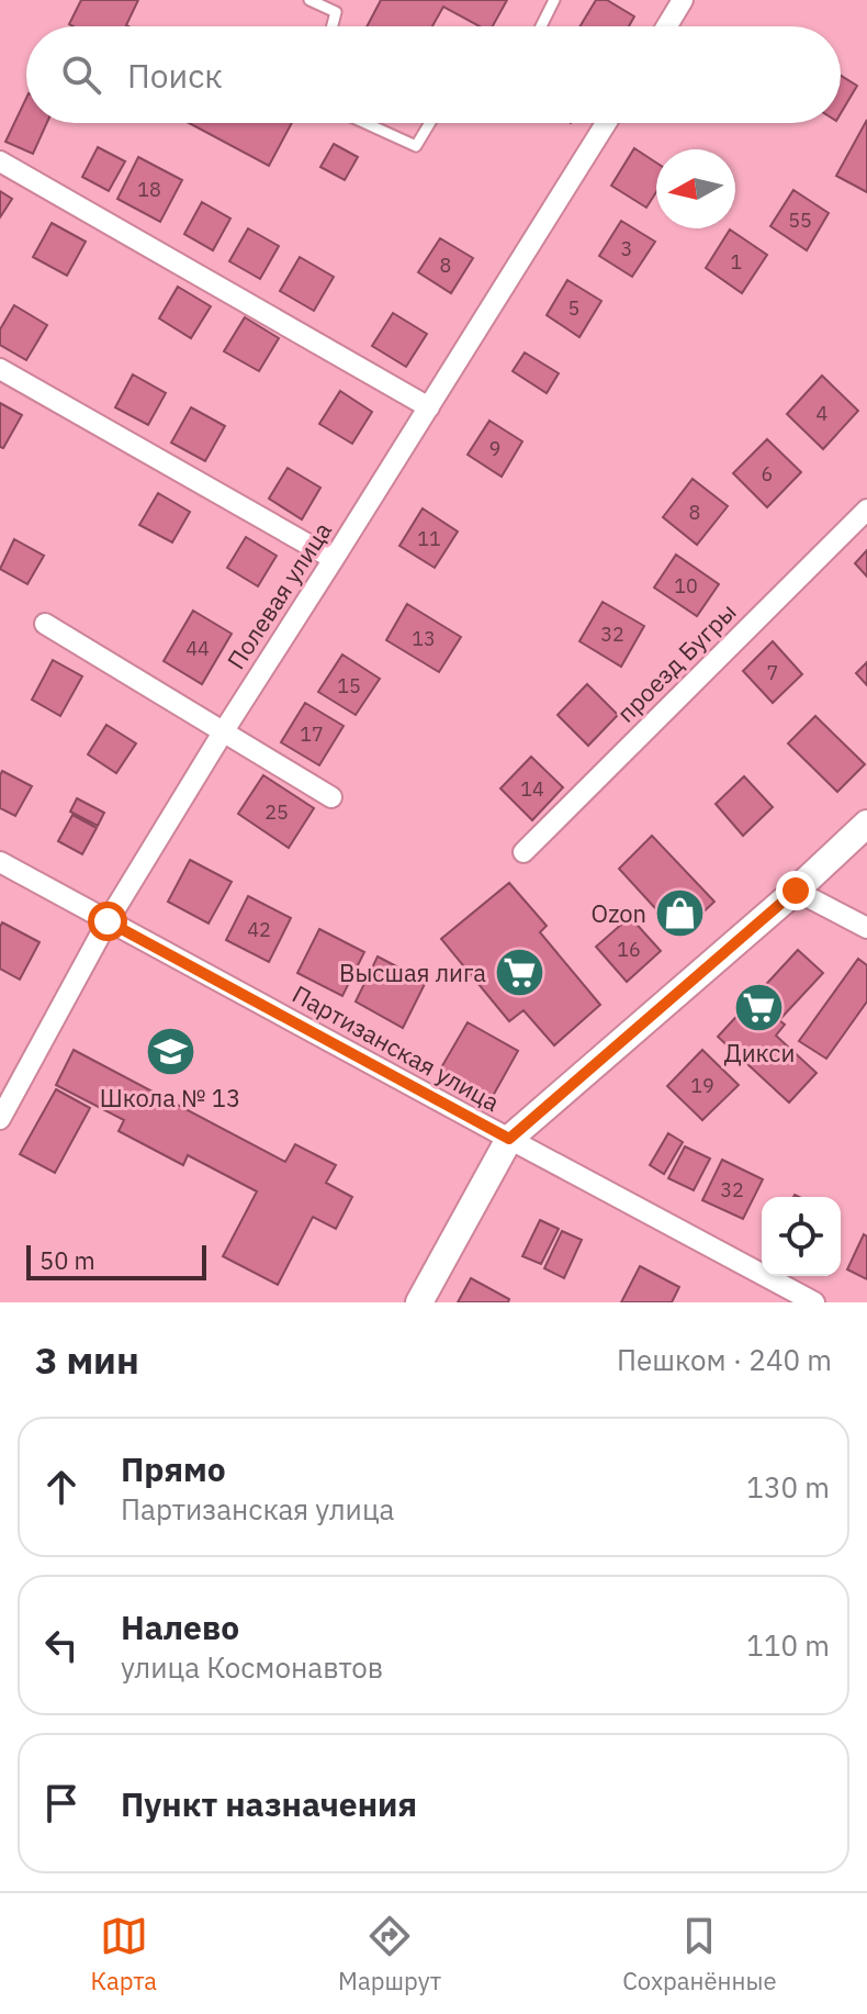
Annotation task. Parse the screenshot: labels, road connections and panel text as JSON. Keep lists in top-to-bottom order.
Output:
{
  "streets": {
    "street": ["Полевая улица", "проезд Бугры", "Партизанская улица"]
  },
  "crossings": [
    ["Полевая улица", "Партизанская улица"]
  ],
  "places": {
    "shop": ["Ozon"],
    "supermarket": ["Высшая лига", "Дикси"],
    "school or university": ["Школа № 13"]
  },
  "house_numbers": [
    "18",
    "55",
    "3",
    "1",
    "8",
    "5",
    "4",
    "9",
    "6",
    "8",
    "11",
    "10",
    "32",
    "13",
    "44",
    "7",
    "15",
    "17",
    "14",
    "25",
    "42",
    "16",
    "19",
    "32"
  ],
  "scale_bar": "50 m",
  "north": "left",
  "page": {
    "search": "Поиск",
    "scale": "50 m",
    "heading": ["3 мин", "Пешком · 240 m"],
    "list": [
      ["Прямо", "Партизанская улица", "130 m"],
      ["Налево", "улица Космонавтов", "110 m"],
      "Пункт назначения"
    ],
    "nav": ["Карта", "Маршрут", "Сохранённые"]
  }
}
